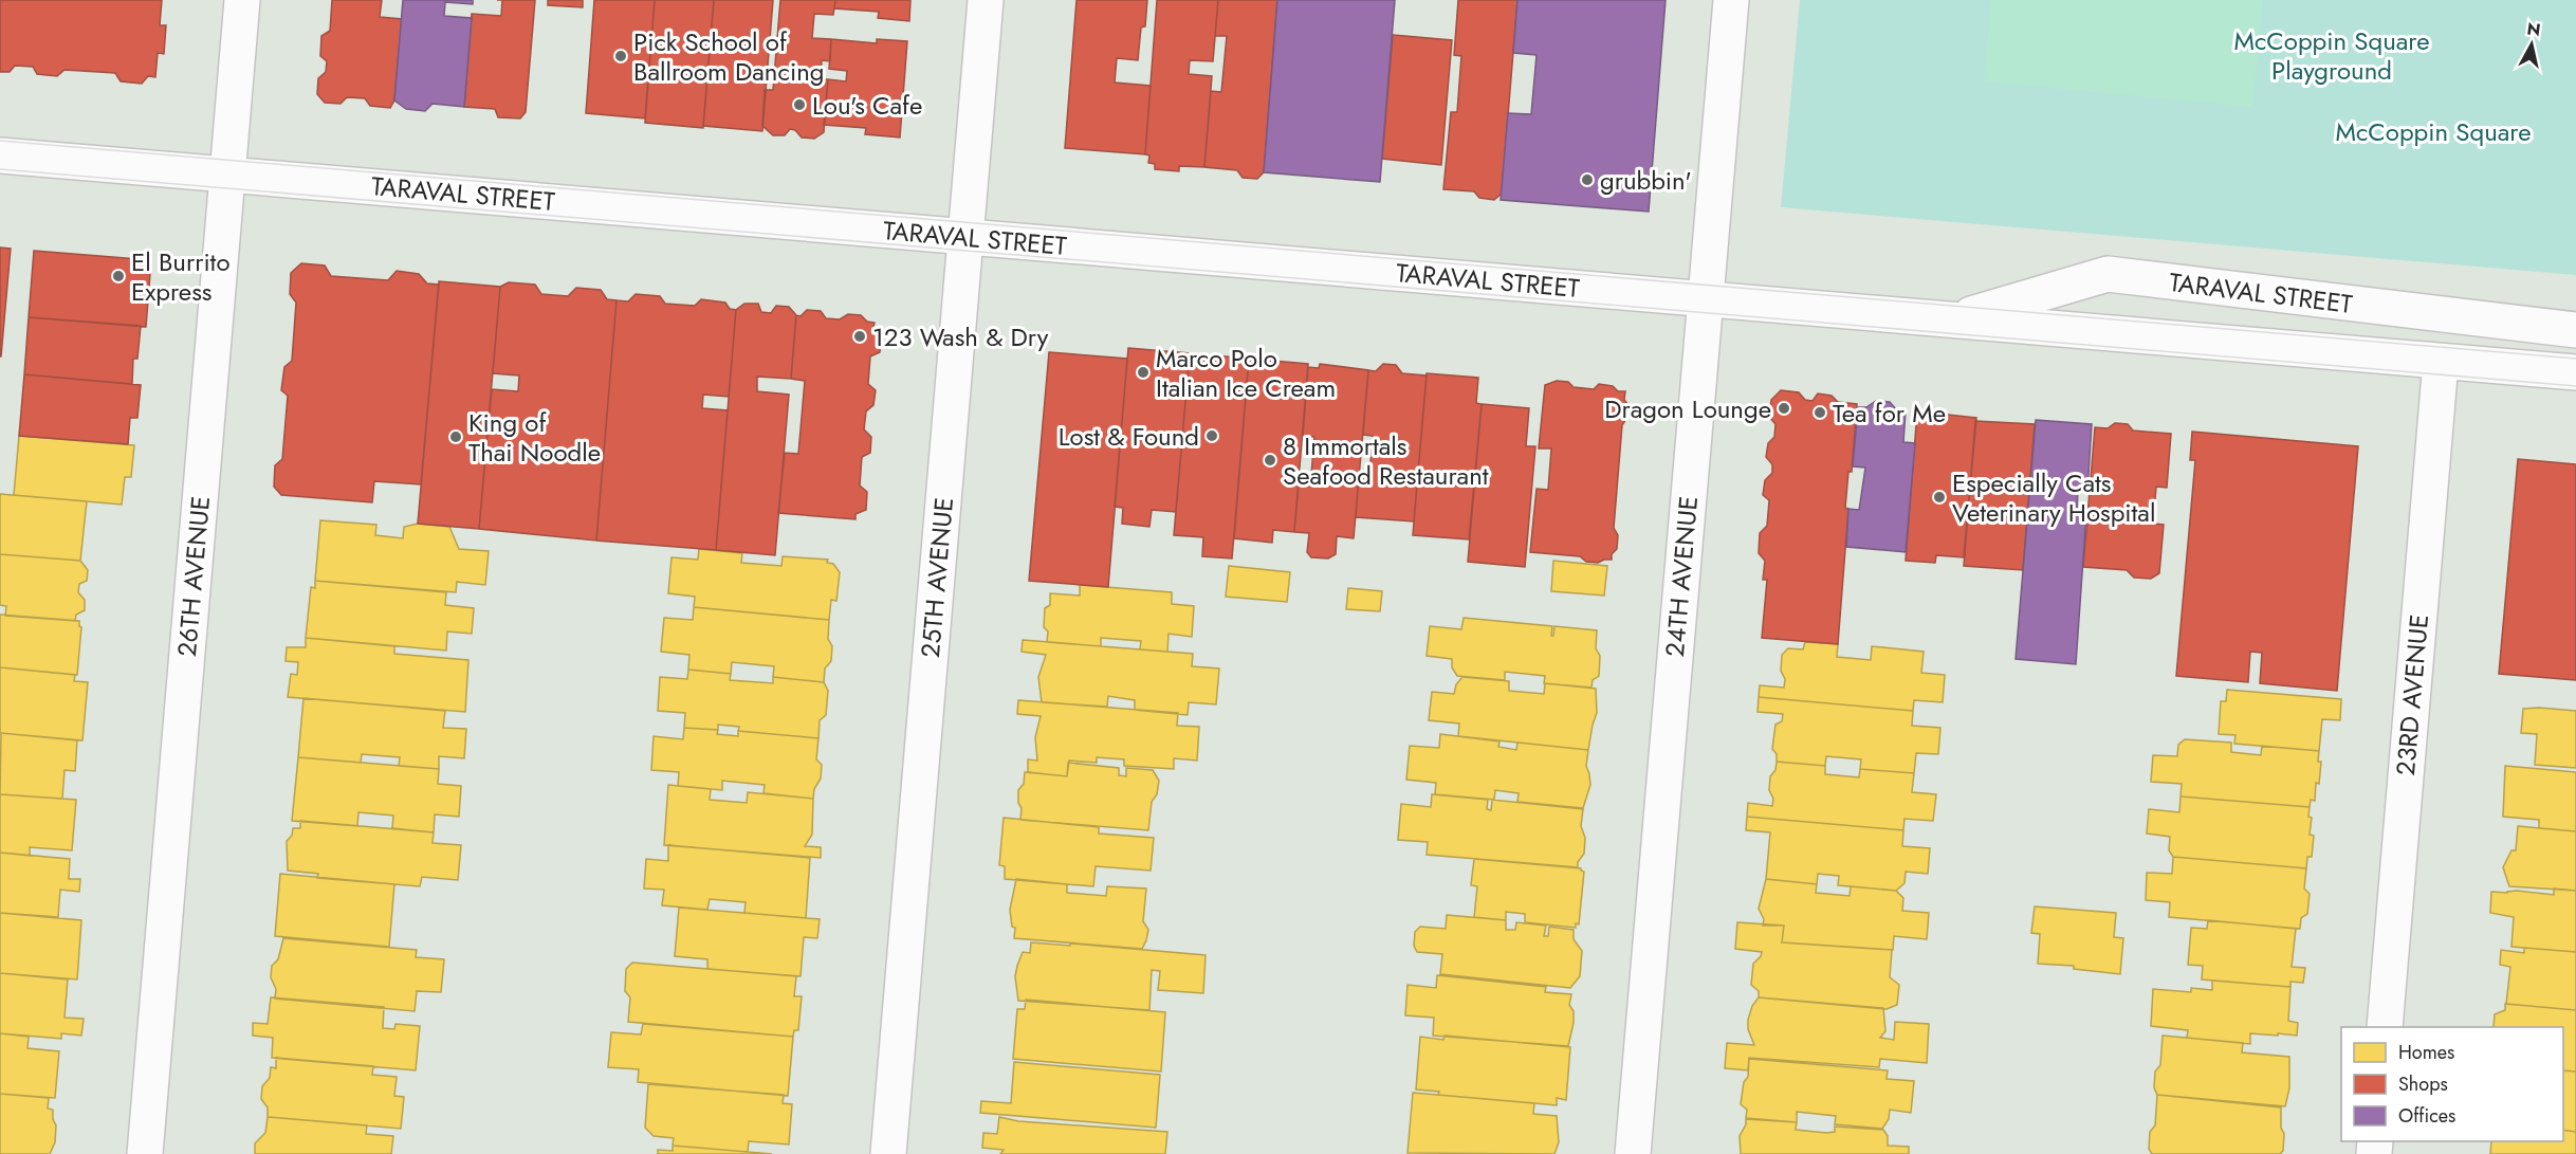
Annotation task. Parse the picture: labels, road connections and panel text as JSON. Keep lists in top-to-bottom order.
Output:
{
  "streets": {
    "street": [
      "TARAVAL STREET",
      "26TH AVENUE",
      "24TH AVENUE",
      "25TH AVENUE",
      "23RD AVENUE"
    ]
  },
  "crossings": [
    ["TARAVAL STREET", "26TH AVENUE"],
    ["TARAVAL STREET", "24TH AVENUE"],
    ["TARAVAL STREET", "25TH AVENUE"],
    ["TARAVAL STREET", "23RD AVENUE"]
  ],
  "parks": ["McCoppin Square Playground", "McCoppin Square"],
  "places": [
    "Pick School of Ballroom Dancing",
    "Lou's Cafe",
    "grubbin'",
    "El Burrito Express",
    "123 Wash & Dry",
    "Marco Polo Italian Ice Cream",
    "Dragon Lounge",
    "Tea for Me",
    "Lost & Found",
    "King of Thai Noodle",
    "8 Immortals Seafood Restaurant",
    "Especially Cats Veterinary Hospital"
  ],
  "legend": ["Homes", "Shops", "Offices"],
  "north": "top"
}
